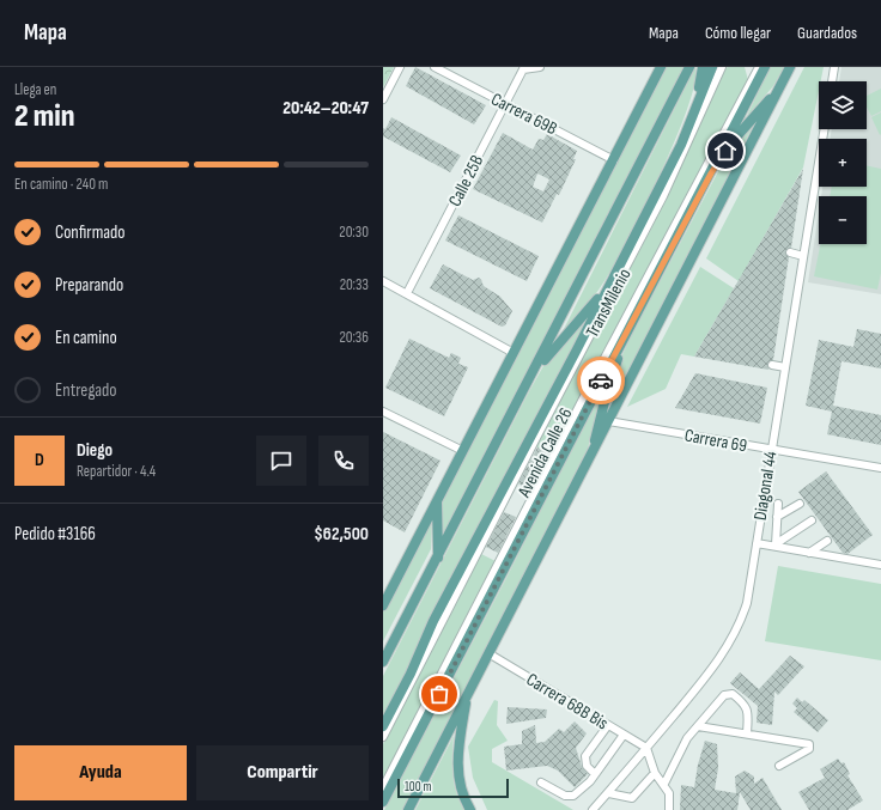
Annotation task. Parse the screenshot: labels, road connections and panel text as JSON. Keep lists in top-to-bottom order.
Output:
{
  "streets": {
    "main road": ["Avenida Calle 26"],
    "street": [
      "Carrera 69B",
      "Calle 25B",
      "TransMilenio",
      "Carrera 69",
      "Diagonal 44",
      "Carrera 68B Bis"
    ]
  },
  "crossings": [
    ["Carrera 69B", "Calle 25B"],
    ["TransMilenio", "Avenida Calle 26"],
    ["Carrera 69", "Diagonal 44"],
    ["Diagonal 44", "Carrera 68B Bis"]
  ],
  "scale_bar": "100 m",
  "page": {
    "header": "Mapa",
    "nav": ["Mapa", "Cómo llegar", "Guardados"],
    "heading": ["2 min", "Llega en", "20:42–20:47"],
    "panel": [
      "Diego",
      "Repartidor · 4.4",
      "Pedido #3166",
      "$62,500"
    ],
    "map_buttons": ["+", "−"],
    "bar": "En camino · 240 m",
    "list": [
      ["Confirmado", "20:30"],
      ["Preparando", "20:33"],
      ["En camino", "20:36"],
      "Entregado"
    ],
    "round": "D",
    "buttons": ["Ayuda", "Compartir"],
    "scale": "100 m"
  }
}
